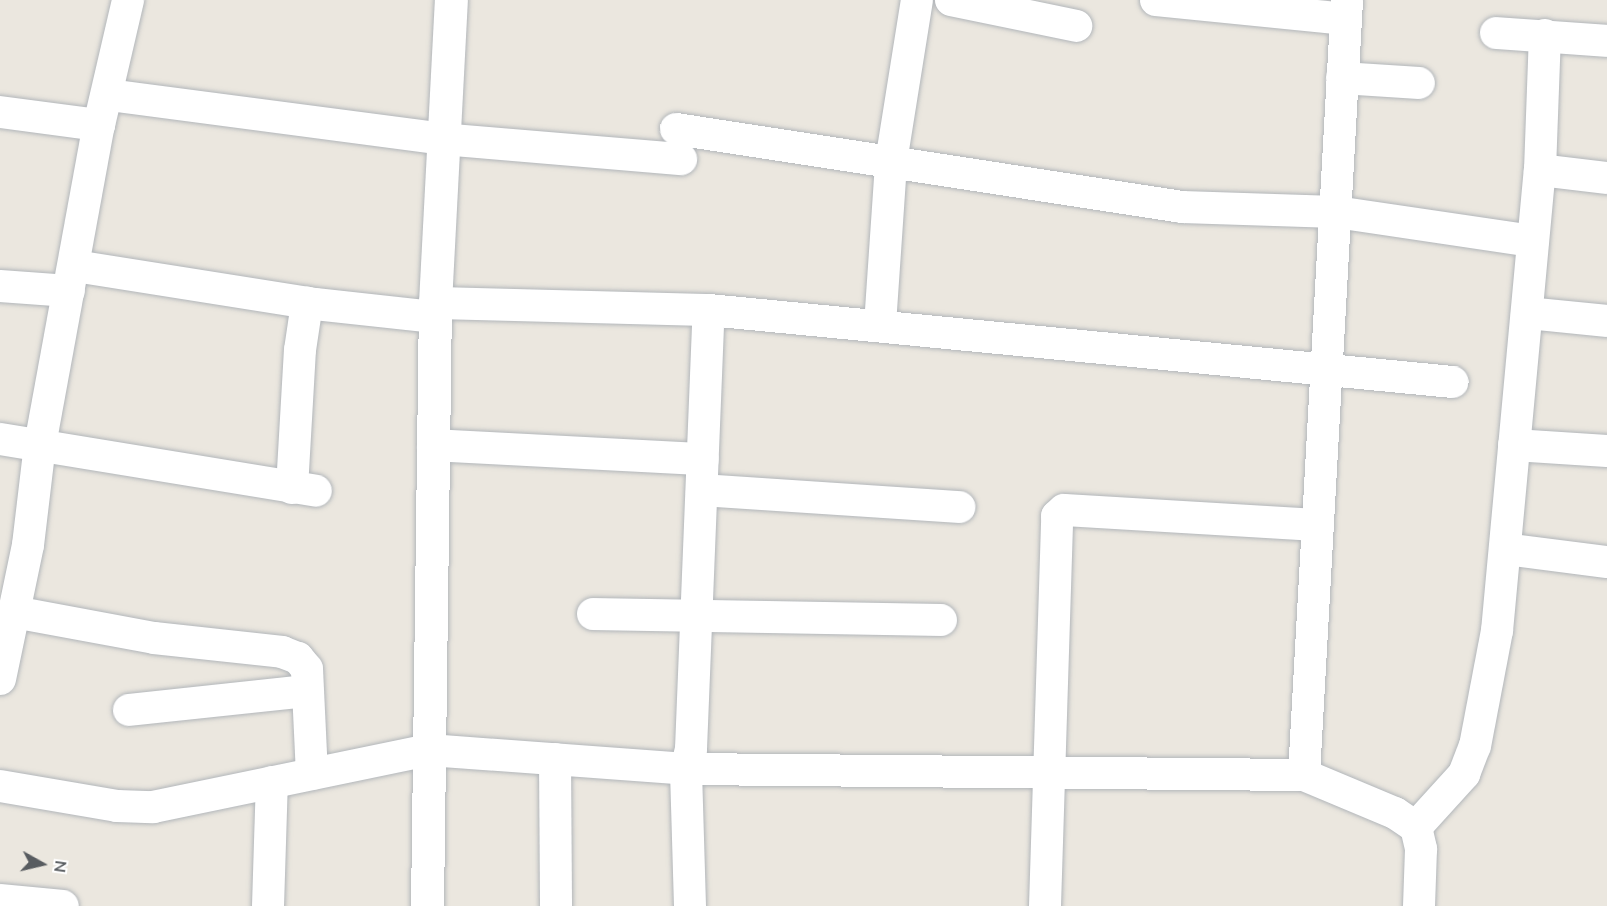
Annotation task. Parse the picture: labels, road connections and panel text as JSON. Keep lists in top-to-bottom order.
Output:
{
  "north": "right"
}
